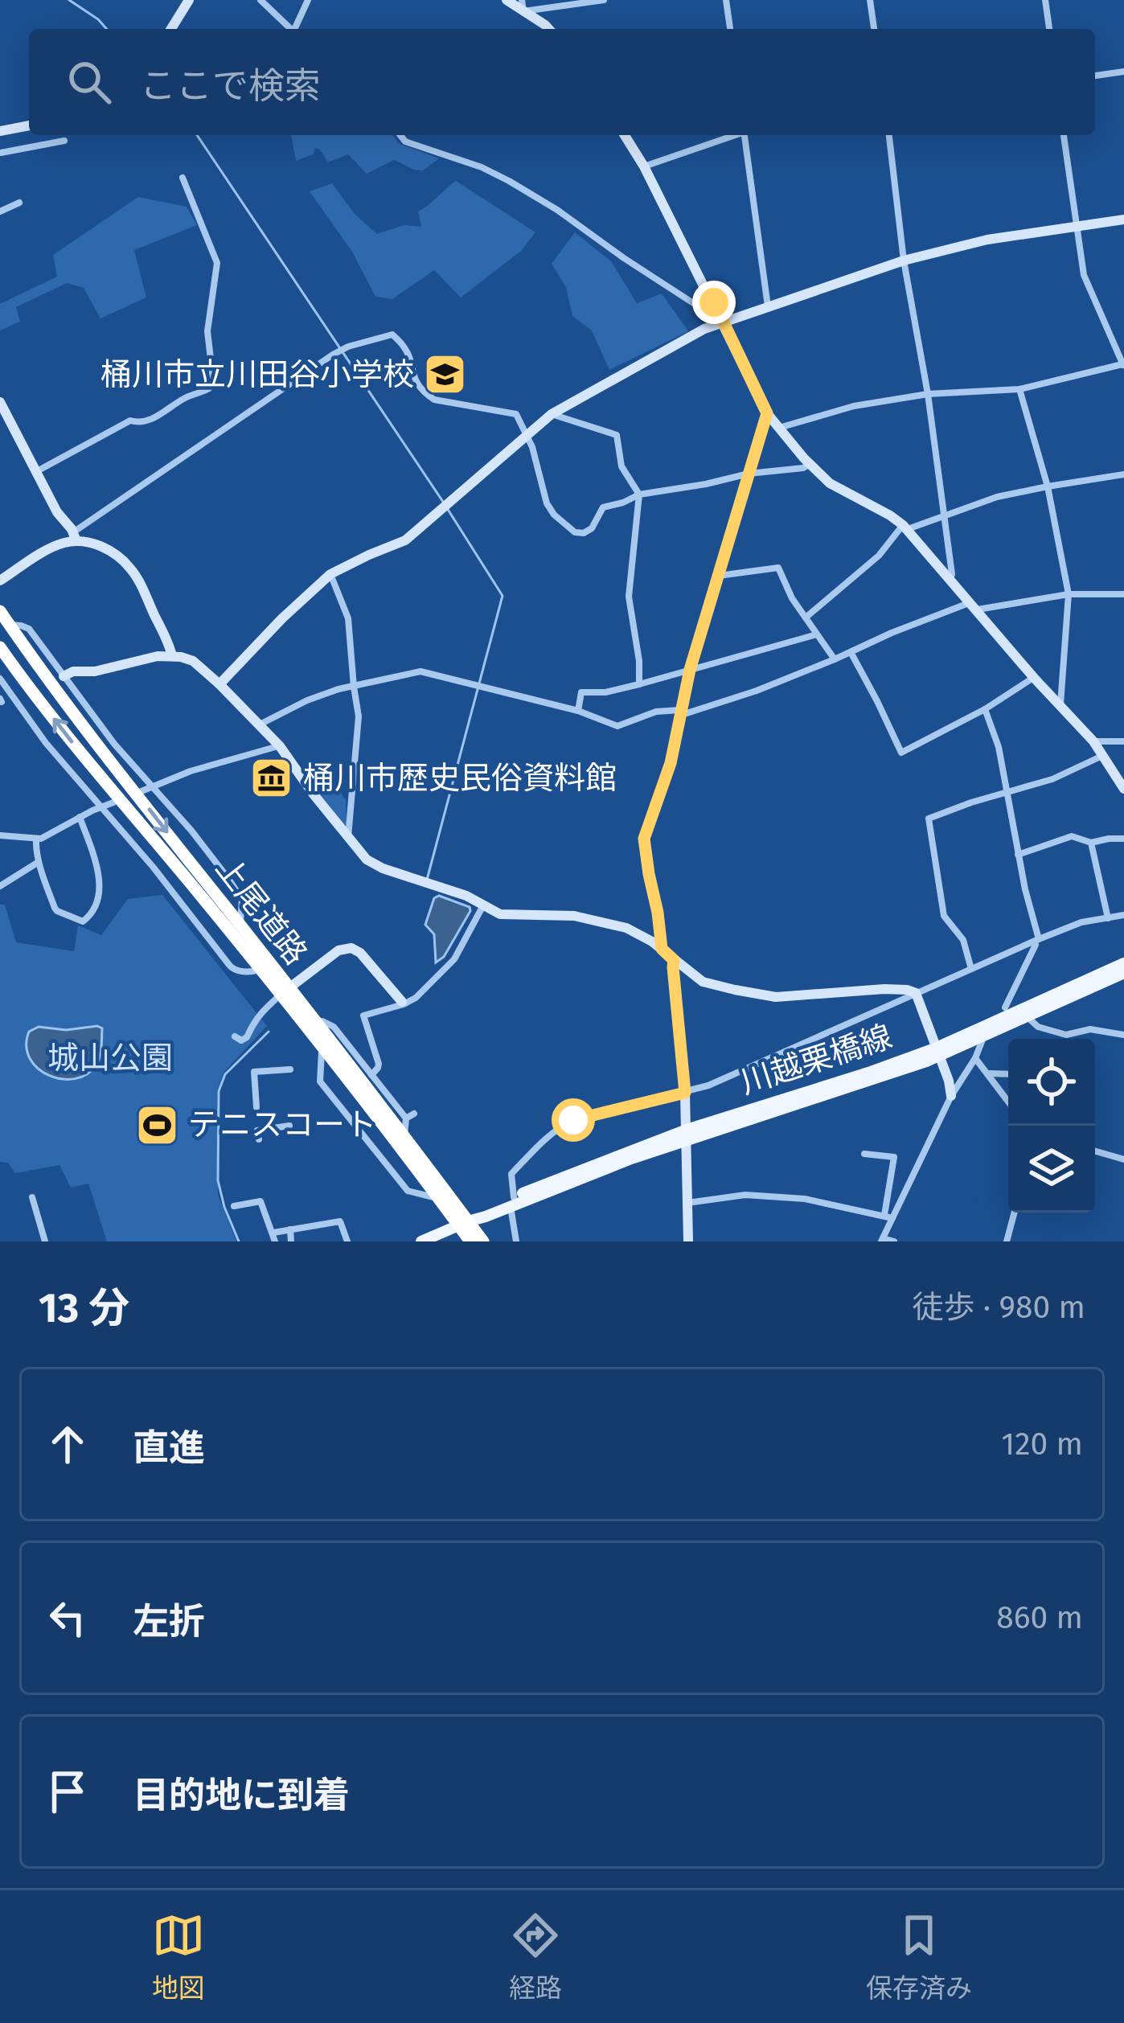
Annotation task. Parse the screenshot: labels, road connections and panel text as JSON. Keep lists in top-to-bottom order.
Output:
{
  "streets": {
    "highway": ["上尾道路"],
    "main road": ["川越栗橋線"]
  },
  "crossings": [
    ["上尾道路", "川越栗橋線"]
  ],
  "parks": ["城山公園"],
  "places": {
    "school or university": ["桶川市立川田谷小学校"],
    "museum": ["桶川市歴史民俗資料館"],
    "sports": ["テニスコート"]
  },
  "page": {
    "search": "ここで検索",
    "heading": ["13 分", "徒歩 · 980 m"],
    "list": [
      ["直進", "120 m"],
      ["左折", "860 m"],
      "目的地に到着"
    ],
    "nav": ["地図", "経路", "保存済み"]
  }
}
